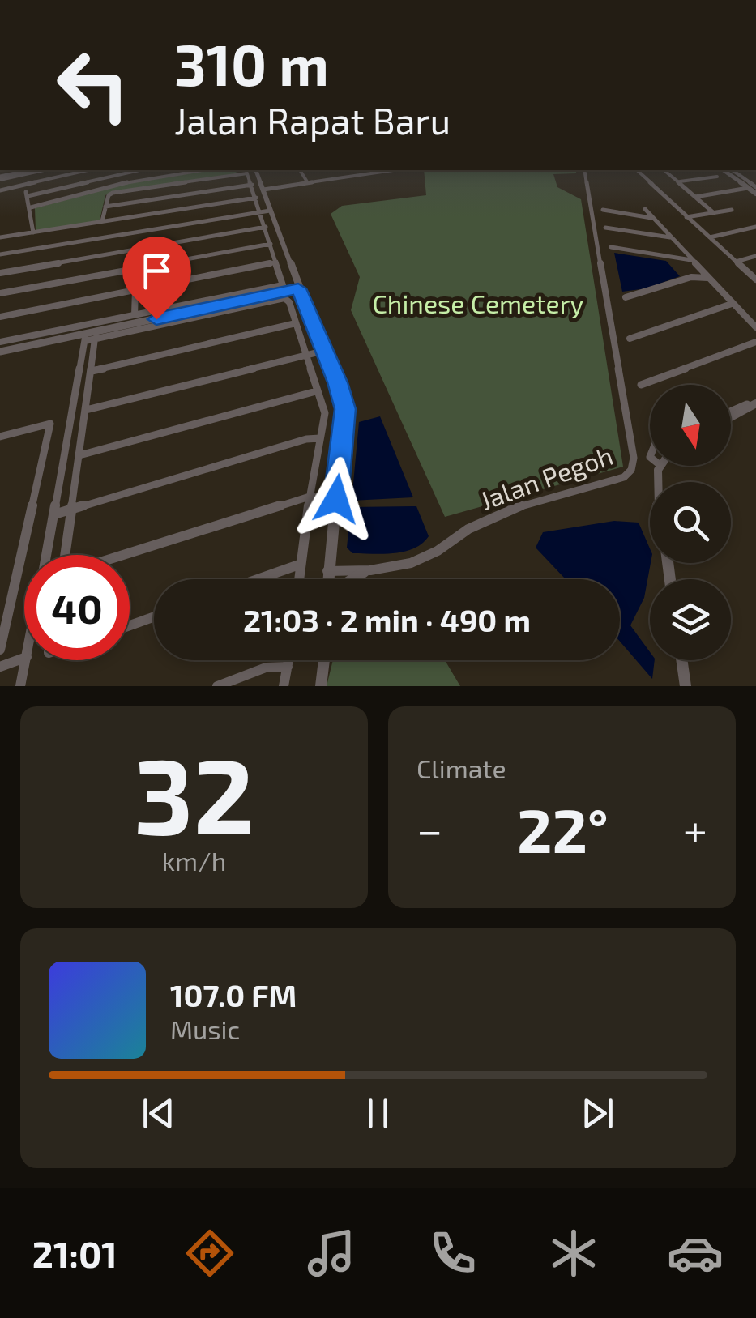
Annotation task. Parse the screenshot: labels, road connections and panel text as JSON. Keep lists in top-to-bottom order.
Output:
{
  "streets": {
    "street": ["Jalan Pegoh"]
  },
  "parks": ["Chinese Cemetery"],
  "north": "bottom",
  "page": {
    "turn": ["310 m", "Jalan Rapat Baru"],
    "limit": "40",
    "trip": "21:03 · 2 min · 490 m",
    "tile": [
      ["32", "km/h"],
      "Climate"
    ],
    "heat": ["−", "22°", "+"],
    "song": ["107.0 FM", "Music"],
    "tabs": "21:01"
  }
}
